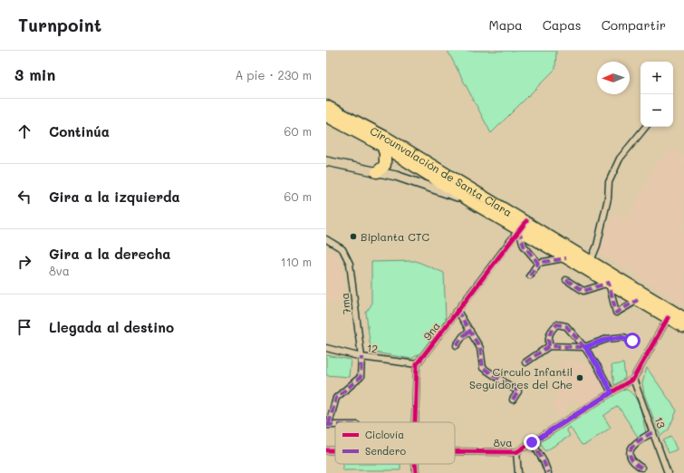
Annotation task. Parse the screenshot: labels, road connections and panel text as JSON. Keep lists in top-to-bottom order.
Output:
{
  "streets": {
    "highway": ["Circunvalación de Santa Clara"],
    "street": [
      "7ma",
      "9na",
      "12",
      "13",
      "8va"
    ]
  },
  "crossings": [
    ["Circunvalación de Santa Clara", "9na"],
    ["Circunvalación de Santa Clara", "8va"],
    ["7ma", "12"],
    ["9na", "12"],
    ["13", "8va"]
  ],
  "places": ["Biplanta CTC", "Círculo Infantil Seguidores del Che"],
  "legend": ["Ciclovía", "Sendero"],
  "north": "left",
  "page": {
    "header": "Turnpoint",
    "nav": ["Mapa", "Capas", "Compartir"],
    "heading": ["3 min", "A pie · 230 m"],
    "map_buttons": ["+", "−"],
    "list": [
      ["Continúa", "60 m"],
      ["Gira a la izquierda", "60 m"],
      ["Gira a la derecha", "8va", "110 m"],
      "Llegada al destino"
    ]
  }
}
